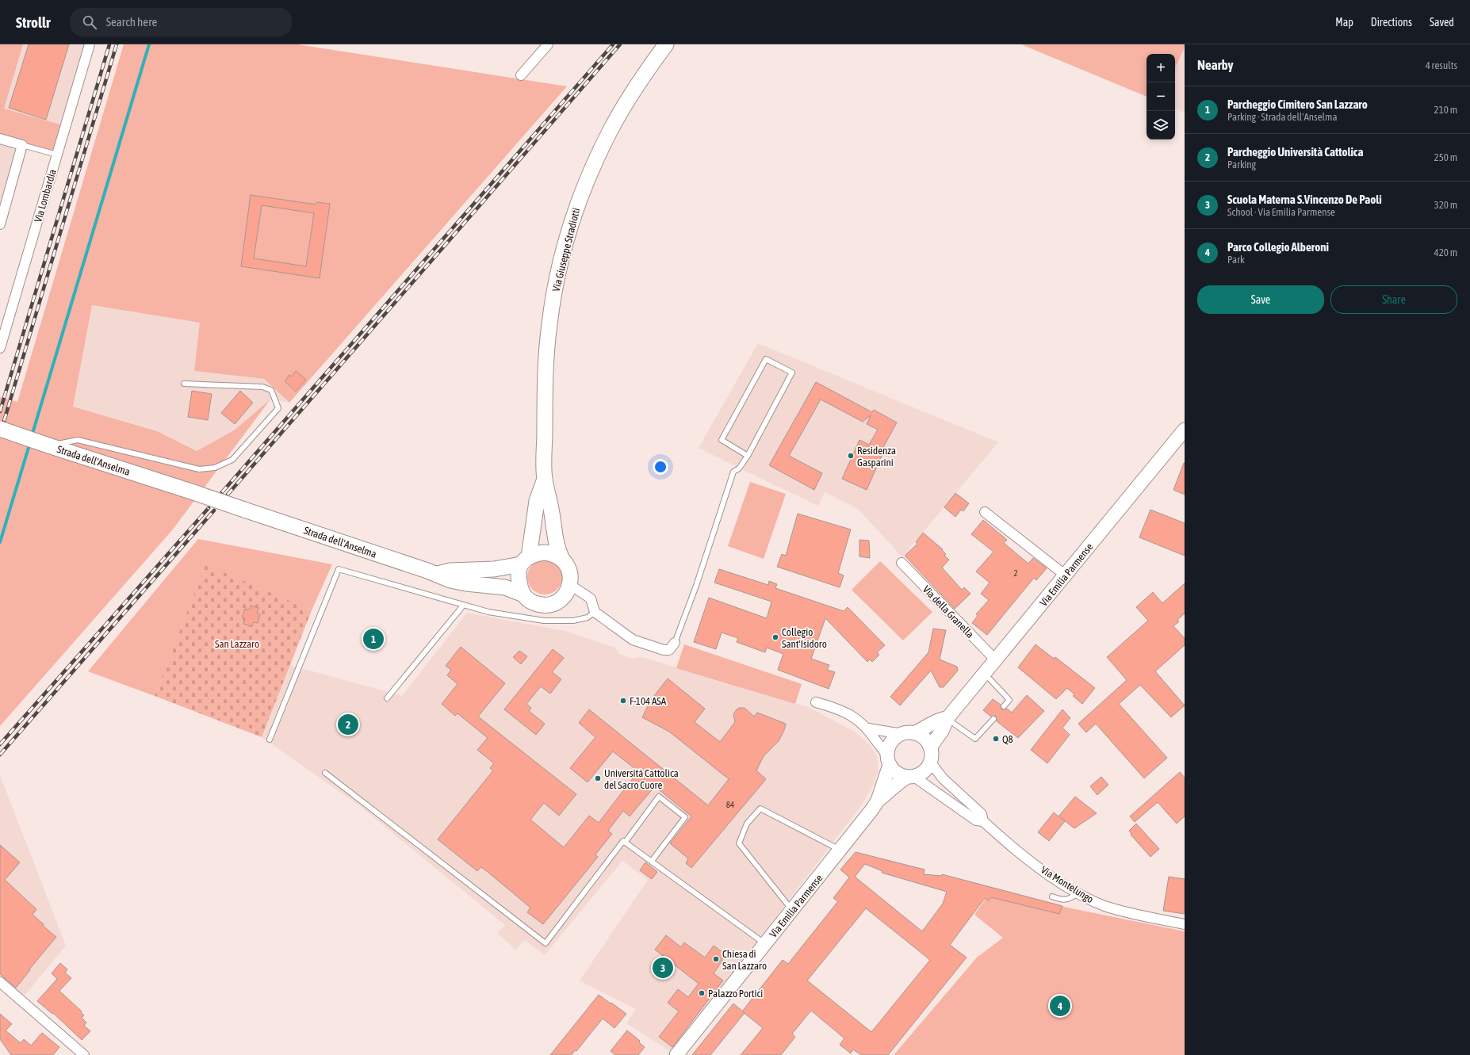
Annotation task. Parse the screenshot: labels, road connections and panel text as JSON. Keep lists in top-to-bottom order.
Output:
{
  "streets": {
    "main road": ["Via Giuseppe Stradiotti", "Strada dell'Anselma", "Via Emilia Parmense"],
    "street": ["Via Lombardia", "Via della Granella", "Via Montelungo"]
  },
  "crossings": [
    ["Via Giuseppe Stradiotti", "Strada dell'Anselma"],
    ["Via Emilia Parmense", "Via della Granella"],
    ["Via Emilia Parmense", "Via Montelungo"]
  ],
  "parks": ["San Lazzaro"],
  "places": [
    "Residenza Gasparini",
    "Collegio Sant'Isidoro",
    "F-104 ASA",
    "Q8",
    "Università Cattolica del Sacro Cuore",
    "Chiesa di San Lazzaro",
    "Palazzo Portici"
  ],
  "house_numbers": ["2", "84"],
  "page": {
    "header": "Strollr",
    "search": "Search here",
    "nav": ["Map", "Directions", "Saved"],
    "heading": ["Nearby", "4 results"],
    "map_buttons": ["+", "−"],
    "list": [
      {
        "mark": "1",
        "name": "Parcheggio Cimitero San Lazzaro",
        "note": "Parking · Strada dell'Anselma",
        "value": "210 m"
      },
      {
        "mark": "2",
        "name": "Parcheggio Università Cattolica",
        "note": "Parking",
        "value": "250 m"
      },
      {
        "mark": "3",
        "name": "Scuola Materna S.Vincenzo De Paoli",
        "note": "School · Via Emilia Parmense",
        "value": "320 m"
      },
      {
        "mark": "4",
        "name": "Parco Collegio Alberoni",
        "note": "Park",
        "value": "420 m"
      }
    ],
    "buttons": ["Save", "Share"],
    "pins": [
      "1",
      "2",
      "3",
      "4"
    ]
  }
}
